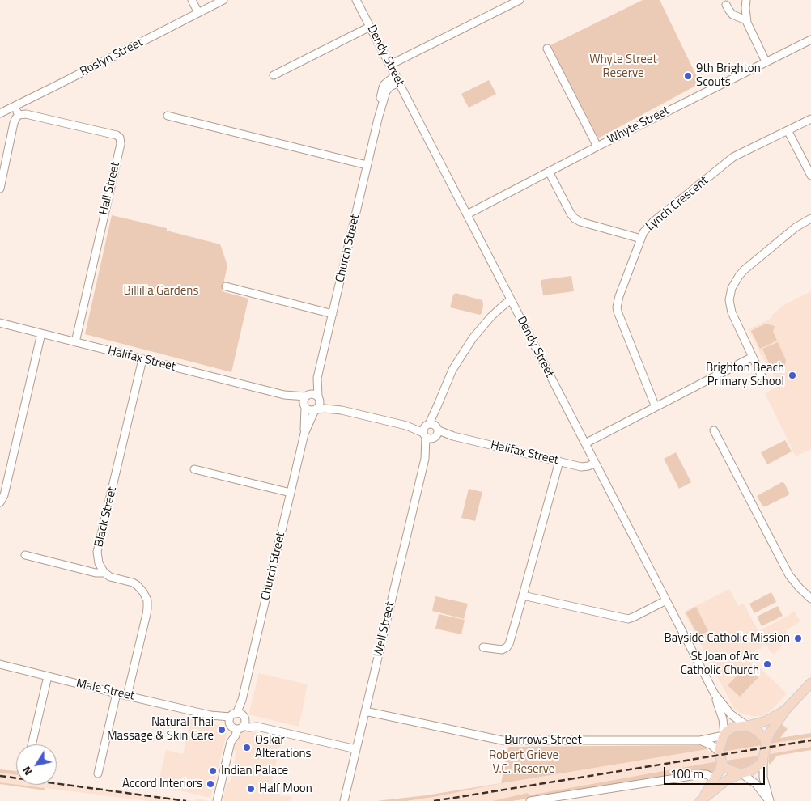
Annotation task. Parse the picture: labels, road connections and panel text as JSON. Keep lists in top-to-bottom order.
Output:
{
  "streets": {
    "street": [
      "Dendy Street",
      "Roslyn Street",
      "Whyte Street",
      "Hall Street",
      "Lynch Crescent",
      "Church Street",
      "Halifax Street",
      "Black Street",
      "Well Street",
      "Male Street",
      "Burrows Street"
    ]
  },
  "crossings": [
    ["Dendy Street", "Whyte Street"],
    ["Dendy Street", "Church Street"],
    ["Dendy Street", "Halifax Street"],
    ["Dendy Street", "Well Street"],
    ["Dendy Street", "Burrows Street"],
    ["Hall Street", "Halifax Street"],
    ["Church Street", "Halifax Street"],
    ["Church Street", "Male Street"],
    ["Halifax Street", "Black Street"],
    ["Halifax Street", "Well Street"],
    ["Well Street", "Male Street"],
    ["Well Street", "Burrows Street"]
  ],
  "parks": ["Whyte Street Reserve", "Billilla Gardens", "Robert Grieve V.C. Reserve"],
  "places": [
    "9th Brighton Scouts",
    "Brighton Beach Primary School",
    "Bayside Catholic Mission",
    "St Joan of Arc Catholic Church",
    "Natural Thai Massage & Skin Care",
    "Oskar Alterations",
    "Indian Palace",
    "Accord Interiors",
    "Half Moon"
  ],
  "scale_bar": "100 m",
  "north": "bottom left"
}
